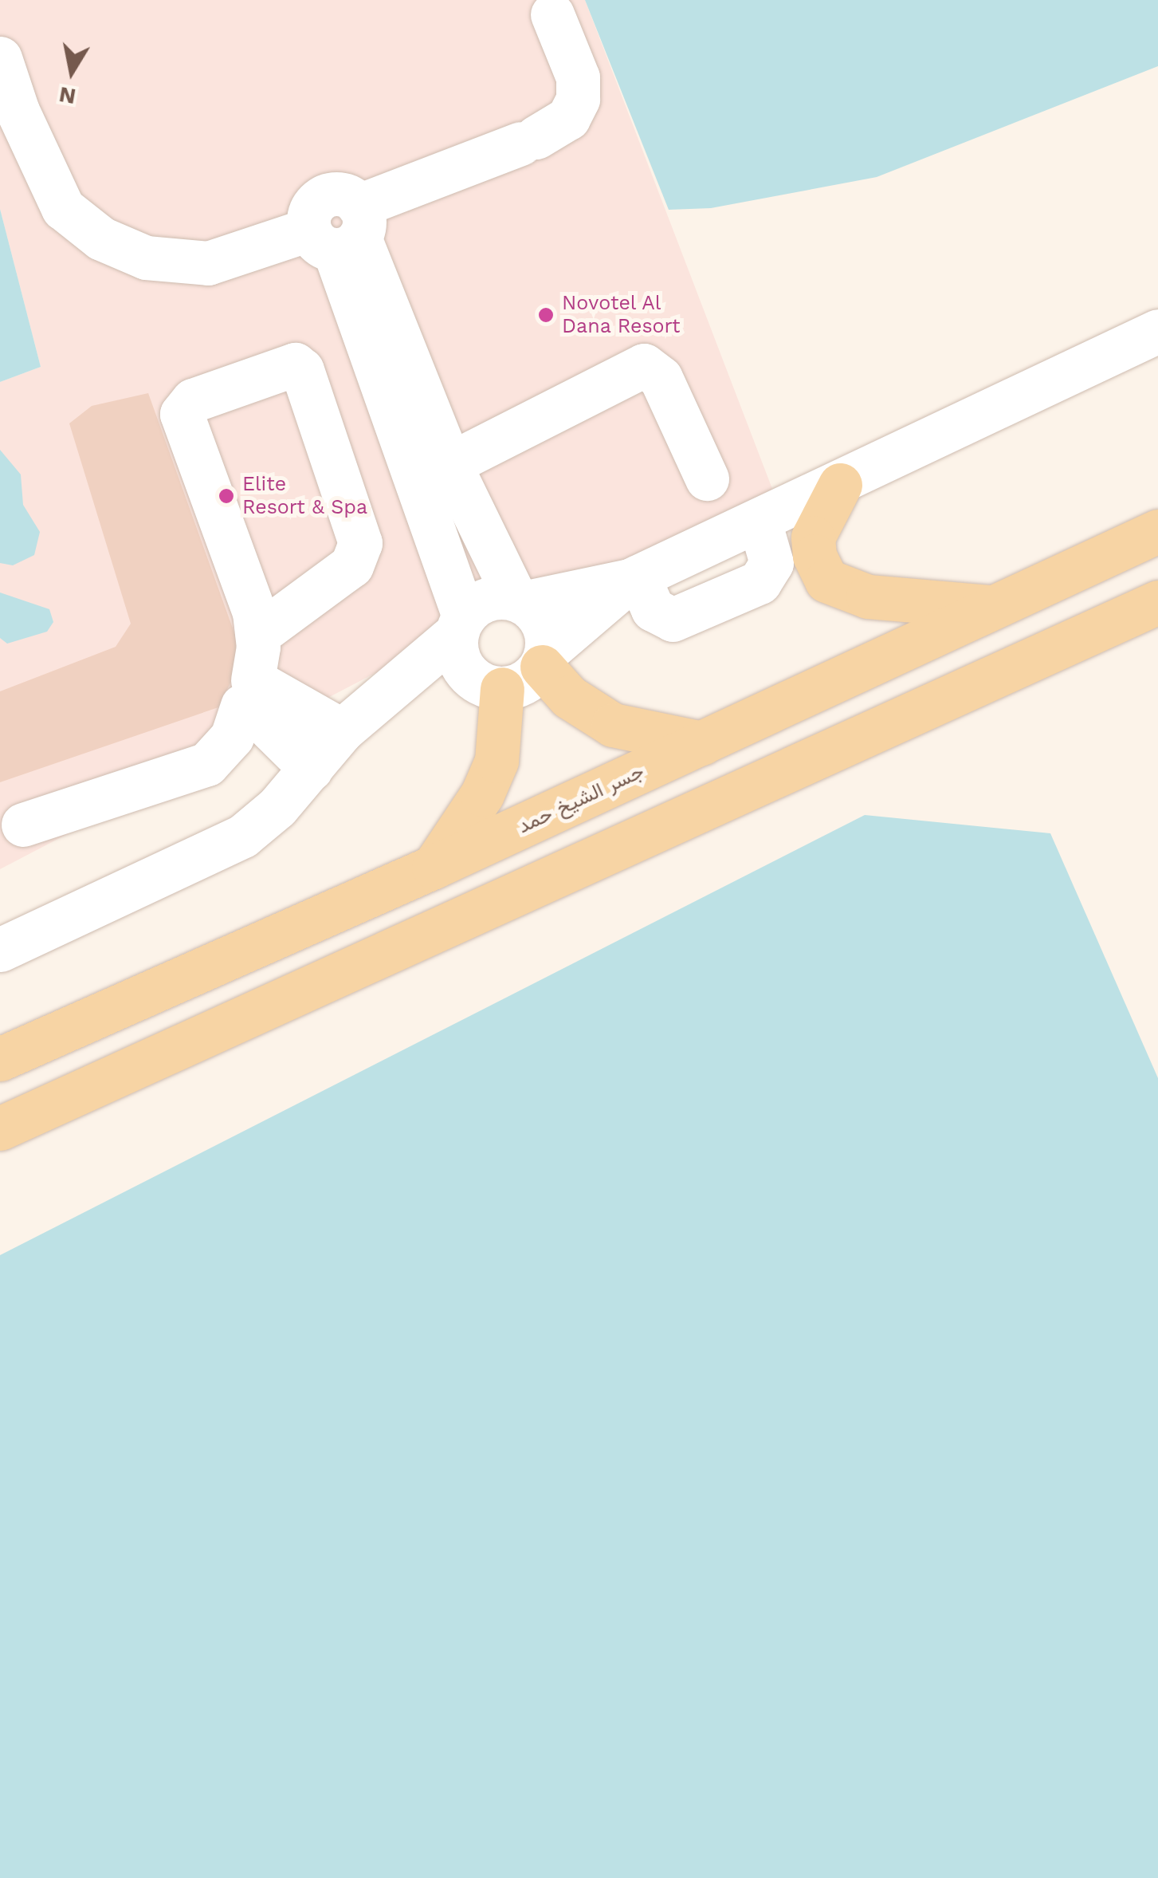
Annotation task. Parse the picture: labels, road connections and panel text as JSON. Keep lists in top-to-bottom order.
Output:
{
  "streets": {
    "main road": ["جسر الشيخ حمد"]
  },
  "places": ["Novotel Al Dana Resort", "Elite Resort & Spa"],
  "north": "bottom"
}
